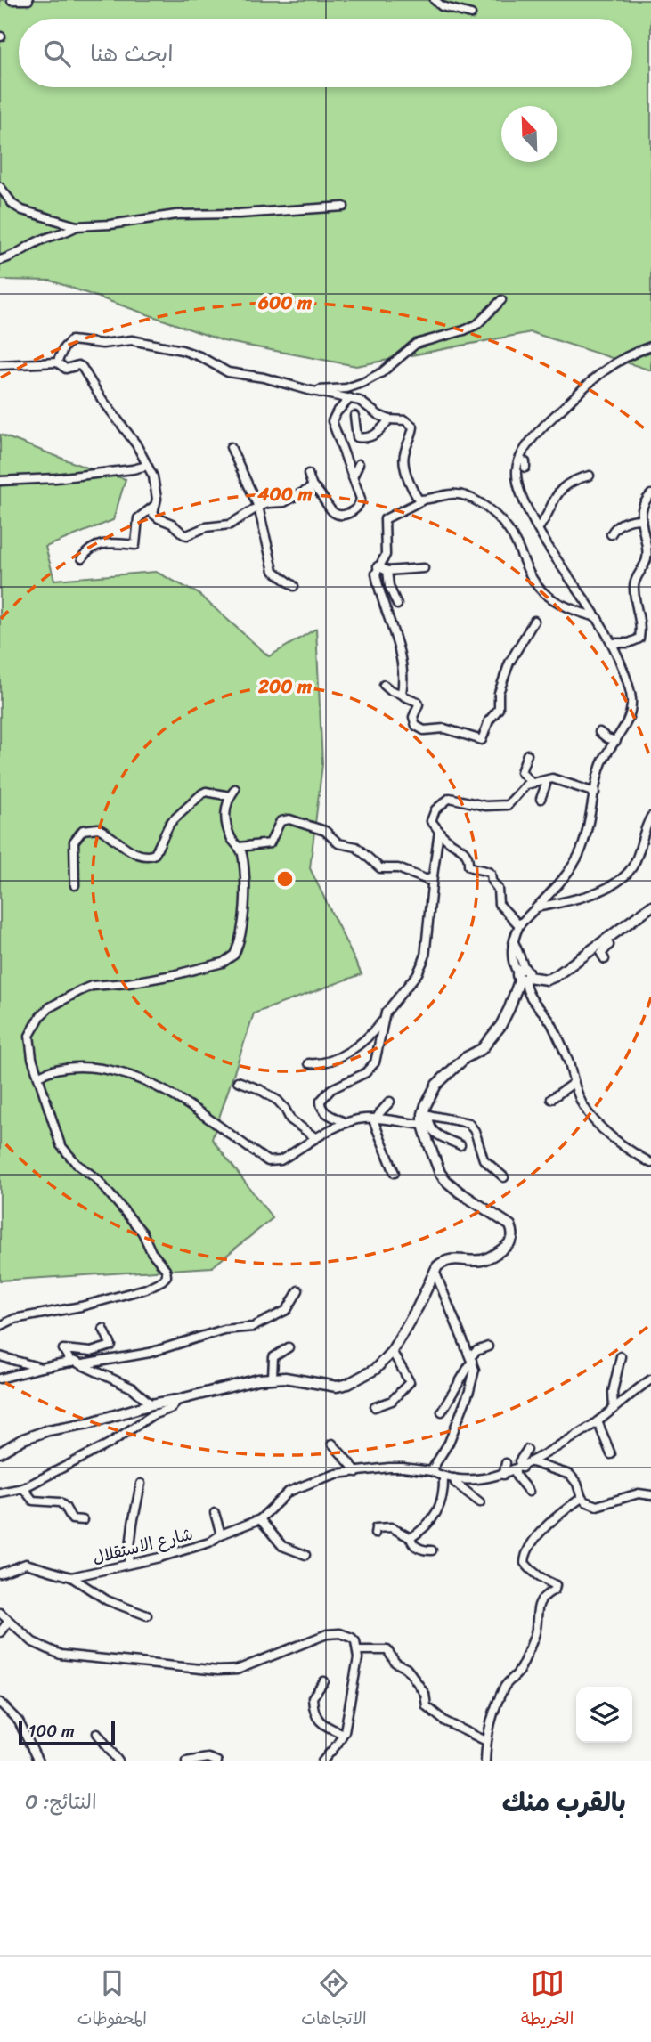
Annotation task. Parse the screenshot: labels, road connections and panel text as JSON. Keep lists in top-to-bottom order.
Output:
{
  "streets": {
    "street": ["شارع الاستقلال"]
  },
  "scale_bar": "100 m",
  "north": "top left",
  "page": {
    "search": "ابحث هنا",
    "scale": "100 m",
    "heading": ["بالقرب منك", "النتائج: 0"],
    "nav": ["الخريطة", "الاتجاهات", "المحفوظات"]
  },
  "rings": ["600 m", "400 m", "200 m"]
}
